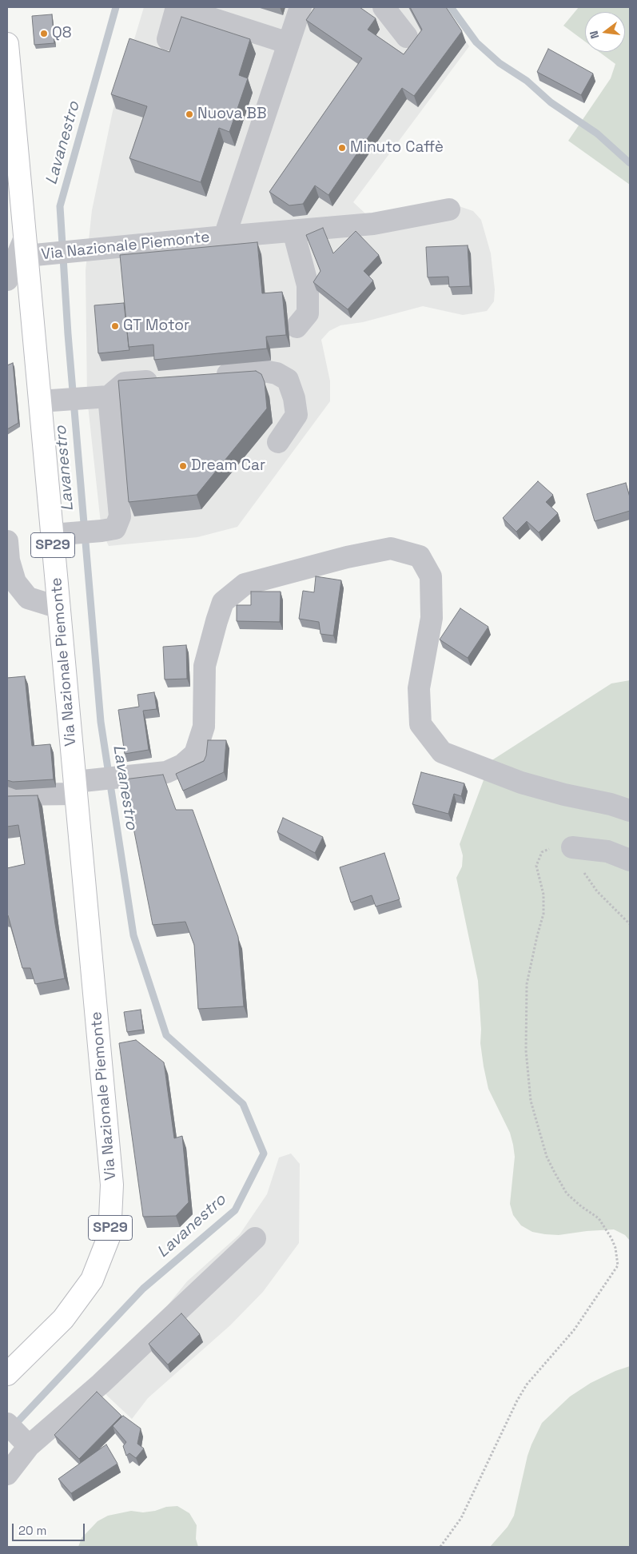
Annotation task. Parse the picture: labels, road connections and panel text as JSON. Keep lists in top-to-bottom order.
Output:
{
  "streets": {
    "main road": ["Via Nazionale Piemonte", "SP29"]
  },
  "water": ["Lavanestro"],
  "places": [
    "Q8",
    "Nuova BB",
    "Minuto Caffè",
    "GT Motor",
    "Dream Car"
  ],
  "scale_bar": "20 m",
  "north": "left"
}
